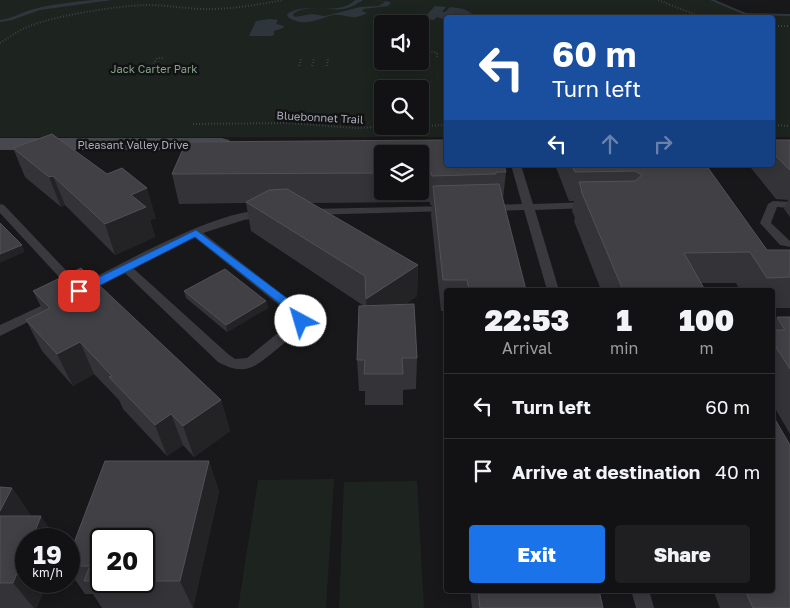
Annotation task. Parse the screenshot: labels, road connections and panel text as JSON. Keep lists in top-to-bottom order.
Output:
{
  "streets": {
    "street": ["Pleasant Valley Drive"],
    "path": ["Bluebonnet Trail"]
  },
  "parks": ["Jack Carter Park"],
  "page": {
    "turn": ["60 m", "Turn left"],
    "eta": [
      "22:53",
      "Arrival",
      "1",
      "min",
      "100",
      "m"
    ],
    "list": [
      {
        "name": "Turn left",
        "value": "60 m"
      },
      {
        "name": "Arrive at destination",
        "value": "40 m"
      }
    ],
    "buttons": ["Exit", "Share"],
    "speed": "19 km/h",
    "limit": "20"
  }
}
